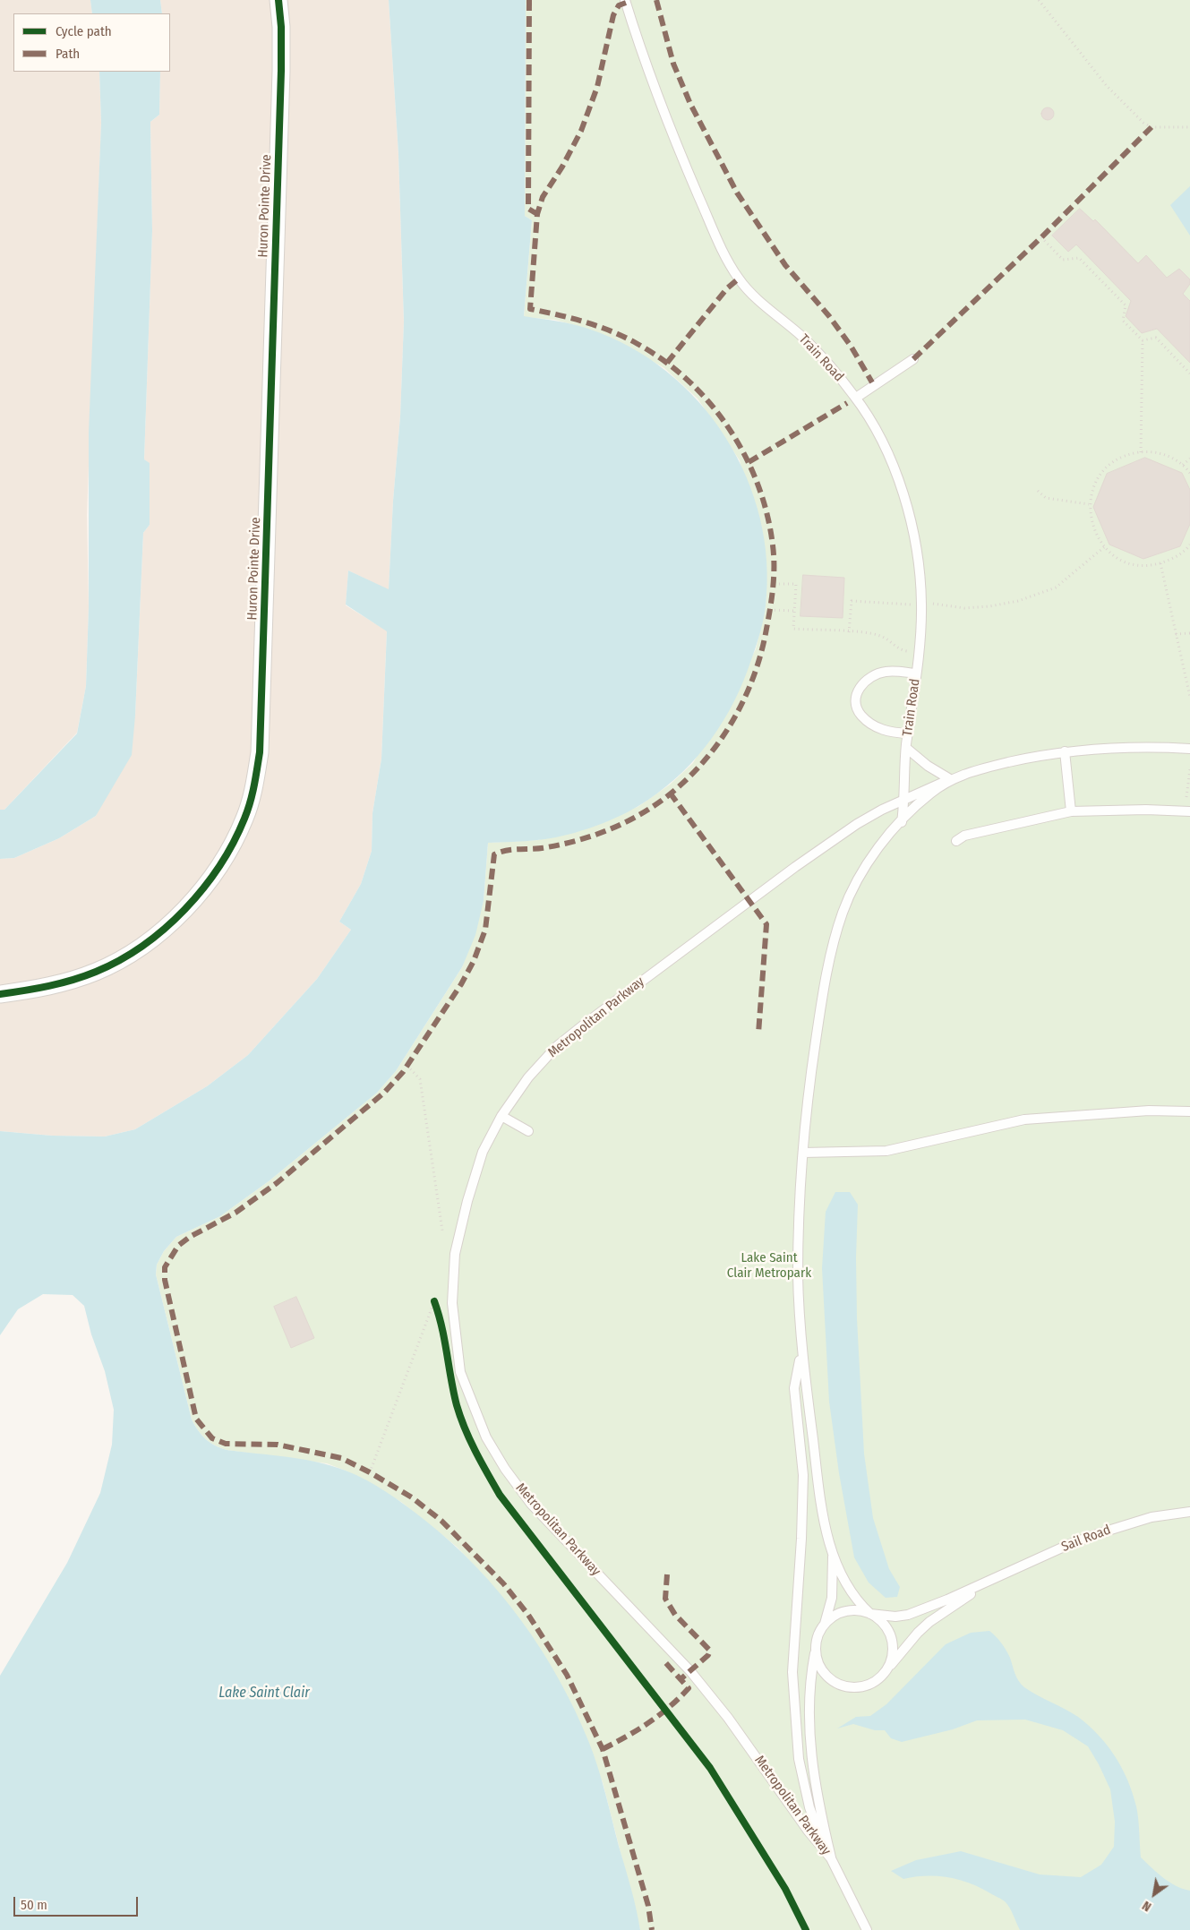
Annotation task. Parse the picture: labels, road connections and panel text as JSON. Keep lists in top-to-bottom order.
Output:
{
  "streets": {
    "street": ["Huron Pointe Drive"],
    "lane": ["Train Road", "Metropolitan Parkway", "Sail Road"]
  },
  "crossings": [
    ["Train Road", "Metropolitan Parkway"]
  ],
  "water": ["Lake Saint Clair"],
  "parks": ["Lake Saint Clair Metropark"],
  "legend": ["Cycle path", "Path"],
  "scale_bar": "50 m",
  "north": "bottom left"
}
